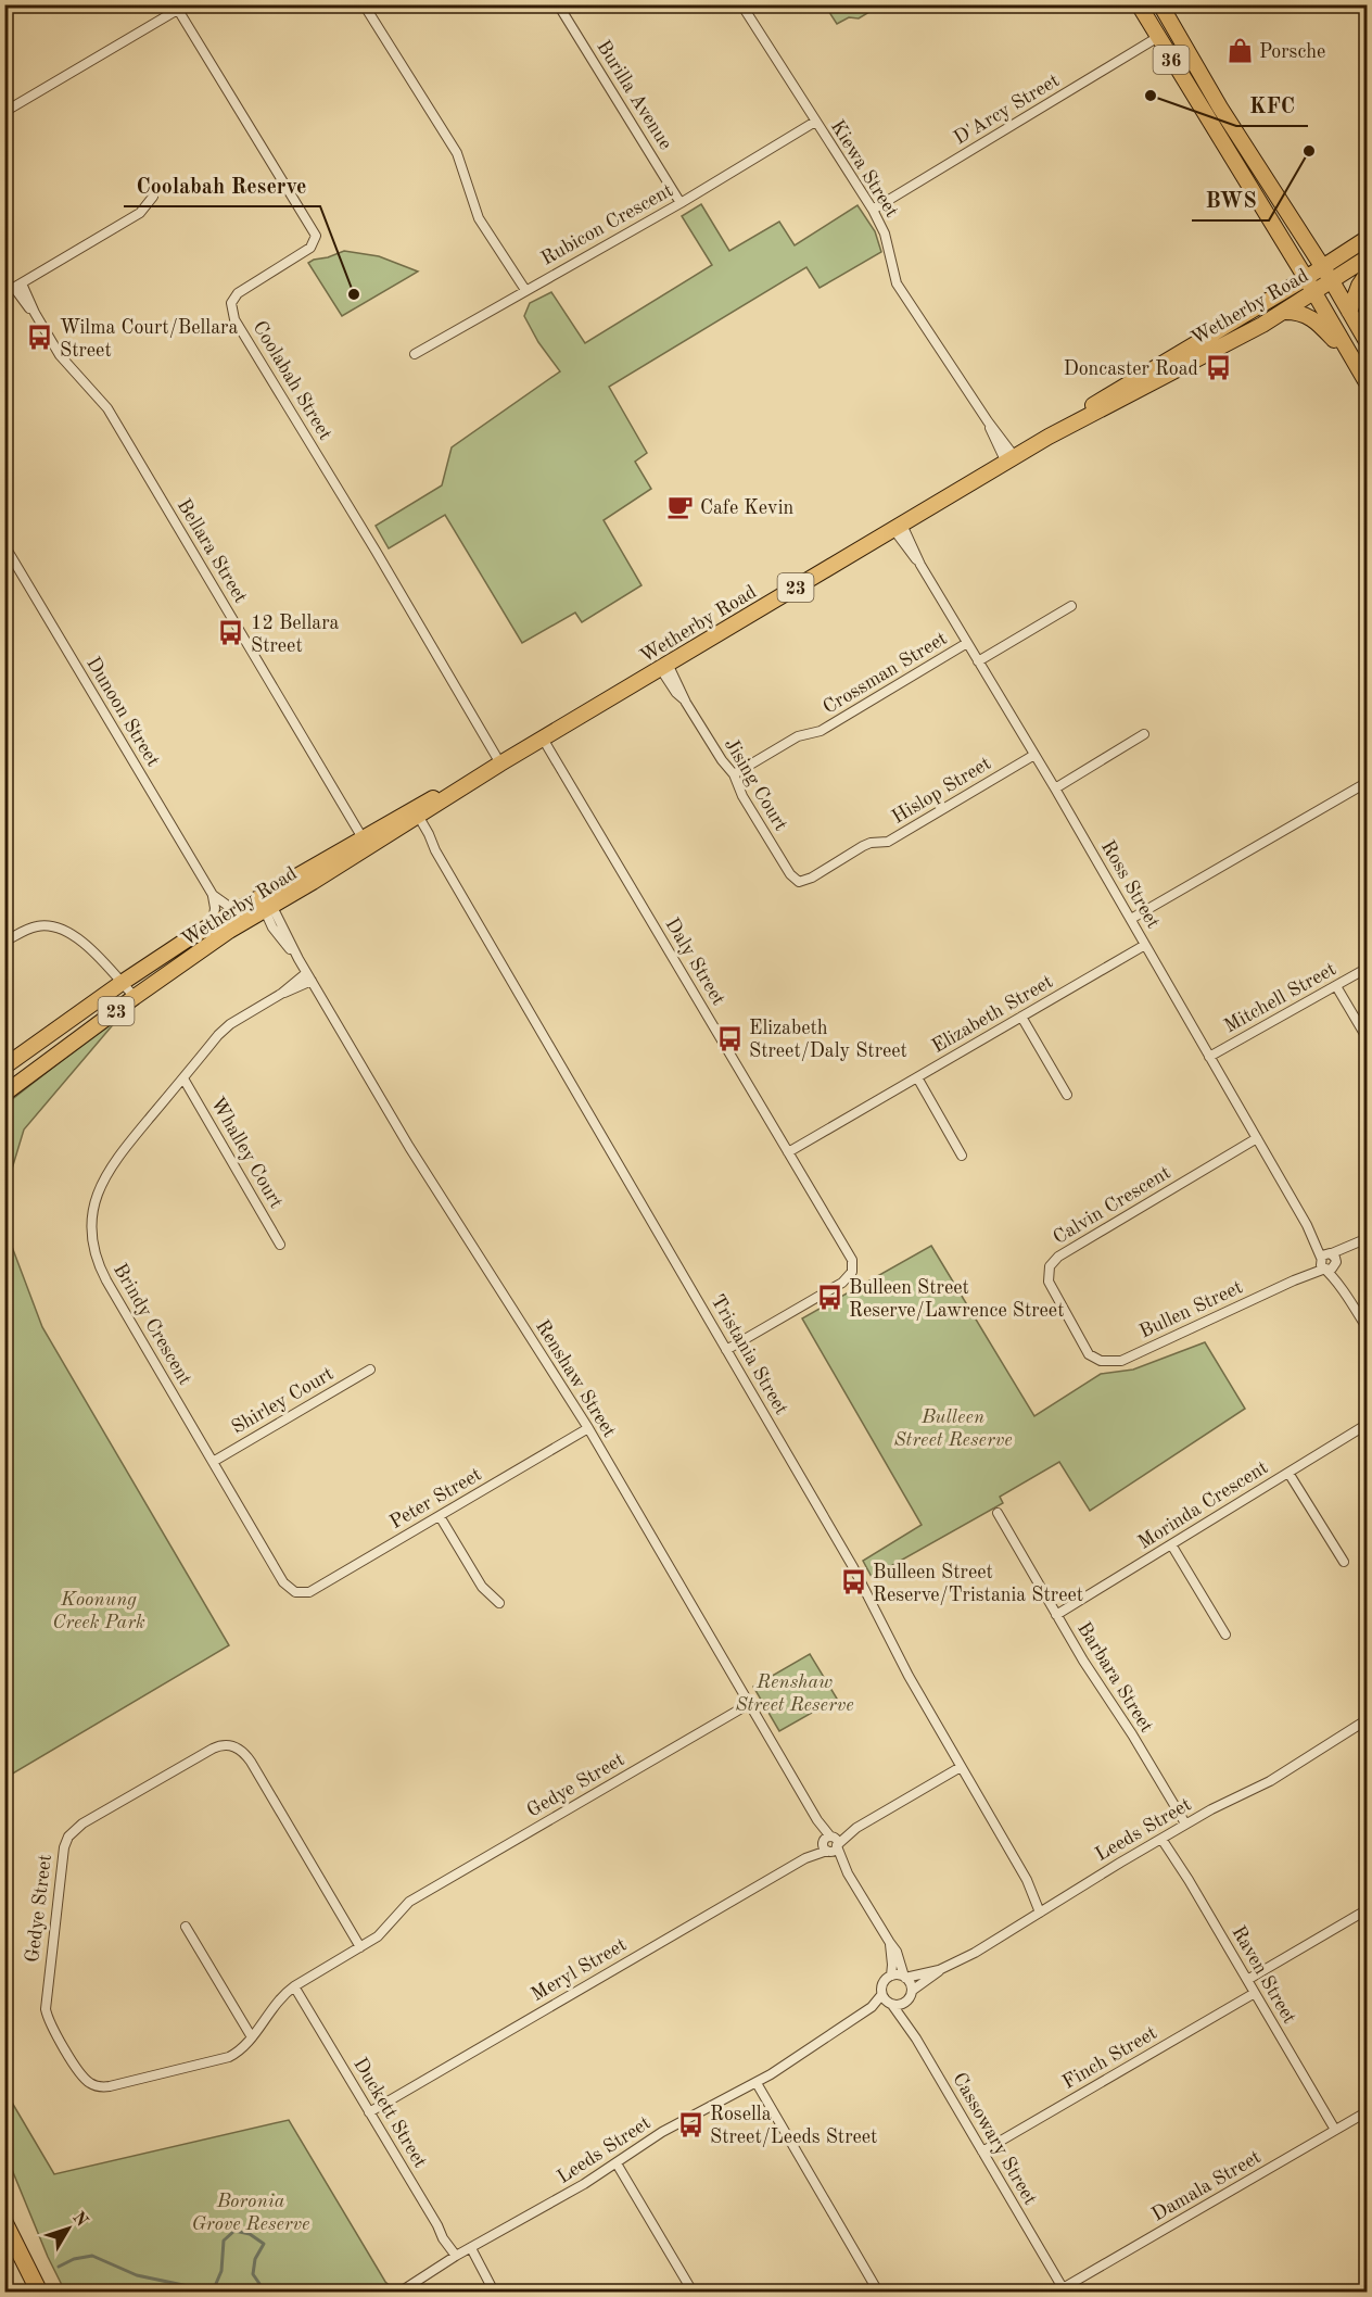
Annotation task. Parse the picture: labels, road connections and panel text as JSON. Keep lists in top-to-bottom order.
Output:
{
  "streets": {
    "main road": ["36", "Wetherby Road", "23"],
    "street": [
      "Burilla Avenue",
      "D'Arcy Street",
      "Kiewa Street",
      "Rubicon Crescent",
      "Coolabah Street",
      "Bellara Street",
      "Crossman Street",
      "Dunoon Street",
      "Jising Court",
      "Hislop Street",
      "Ross Street",
      "Daly Street",
      "Mitchell Street",
      "Elizabeth Street",
      "Whalley Court",
      "Calvin Crescent",
      "Bullen Street",
      "Brindy Crescent",
      "Tristania Street",
      "Renshaw Street",
      "Shirley Court",
      "Peter Street",
      "Morinda Crescent",
      "Barbara Street",
      "Gedye Street",
      "Leeds Street",
      "Meryl Street",
      "Raven Street",
      "Finch Street",
      "Duckett Street",
      "Cassowary Street",
      "Damala Street"
    ]
  },
  "crossings": [
    ["36", "D'Arcy Street"],
    ["36", "Wetherby Road"],
    ["Burilla Avenue", "Rubicon Crescent"],
    ["D'Arcy Street", "Kiewa Street"],
    ["Kiewa Street", "Rubicon Crescent"],
    ["Kiewa Street", "Wetherby Road"],
    ["Wetherby Road", "Coolabah Street"],
    ["Wetherby Road", "Bellara Street"],
    ["Wetherby Road", "Dunoon Street"],
    ["Wetherby Road", "Jising Court"],
    ["Wetherby Road", "Ross Street"],
    ["Wetherby Road", "Daly Street"],
    ["Wetherby Road", "Tristania Street"],
    ["Wetherby Road", "Renshaw Street"],
    ["Crossman Street", "Jising Court"],
    ["Crossman Street", "Ross Street"],
    ["Jising Court", "Hislop Street"],
    ["Hislop Street", "Ross Street"],
    ["Ross Street", "Mitchell Street"],
    ["Ross Street", "Elizabeth Street"],
    ["Ross Street", "Calvin Crescent"],
    ["Ross Street", "Bullen Street"],
    ["Daly Street", "Elizabeth Street"],
    ["Daly Street", "Tristania Street"],
    ["Whalley Court", "Brindy Crescent"],
    ["Calvin Crescent", "Bullen Street"],
    ["Brindy Crescent", "Renshaw Street"],
    ["Brindy Crescent", "Shirley Court"],
    ["Brindy Crescent", "Peter Street"],
    ["Tristania Street", "Leeds Street"],
    ["Renshaw Street", "Peter Street"],
    ["Renshaw Street", "Gedye Street"],
    ["Renshaw Street", "Leeds Street"],
    ["Renshaw Street", "Meryl Street"],
    ["Renshaw Street", "Cassowary Street"],
    ["Morinda Crescent", "Barbara Street"],
    ["Barbara Street", "Leeds Street"],
    ["Gedye Street", "Duckett Street"],
    ["Leeds Street", "Raven Street"],
    ["Leeds Street", "Duckett Street"],
    ["Leeds Street", "Cassowary Street"],
    ["Meryl Street", "Duckett Street"],
    ["Raven Street", "Finch Street"],
    ["Raven Street", "Damala Street"],
    ["Finch Street", "Cassowary Street"],
    ["Cassowary Street", "Damala Street"]
  ],
  "parks": [
    "Bulleen Street Reserve",
    "Koonung Creek Park",
    "Renshaw Street Reserve",
    "Boronia Grove Reserve"
  ],
  "places": {
    "shop": ["Porsche"],
    "other": ["KFC", "BWS", "Coolabah Reserve"],
    "bus stop": [
      "Wilma Court/Bellara Street",
      "Doncaster Road",
      "12 Bellara Street",
      "Elizabeth Street/Daly Street",
      "Bulleen Street Reserve/Lawrence Street",
      "Bulleen Street Reserve/Tristania Street",
      "Rosella Street/Leeds Street"
    ],
    "cafe": ["Cafe Kevin"]
  },
  "north": "top right"
}
